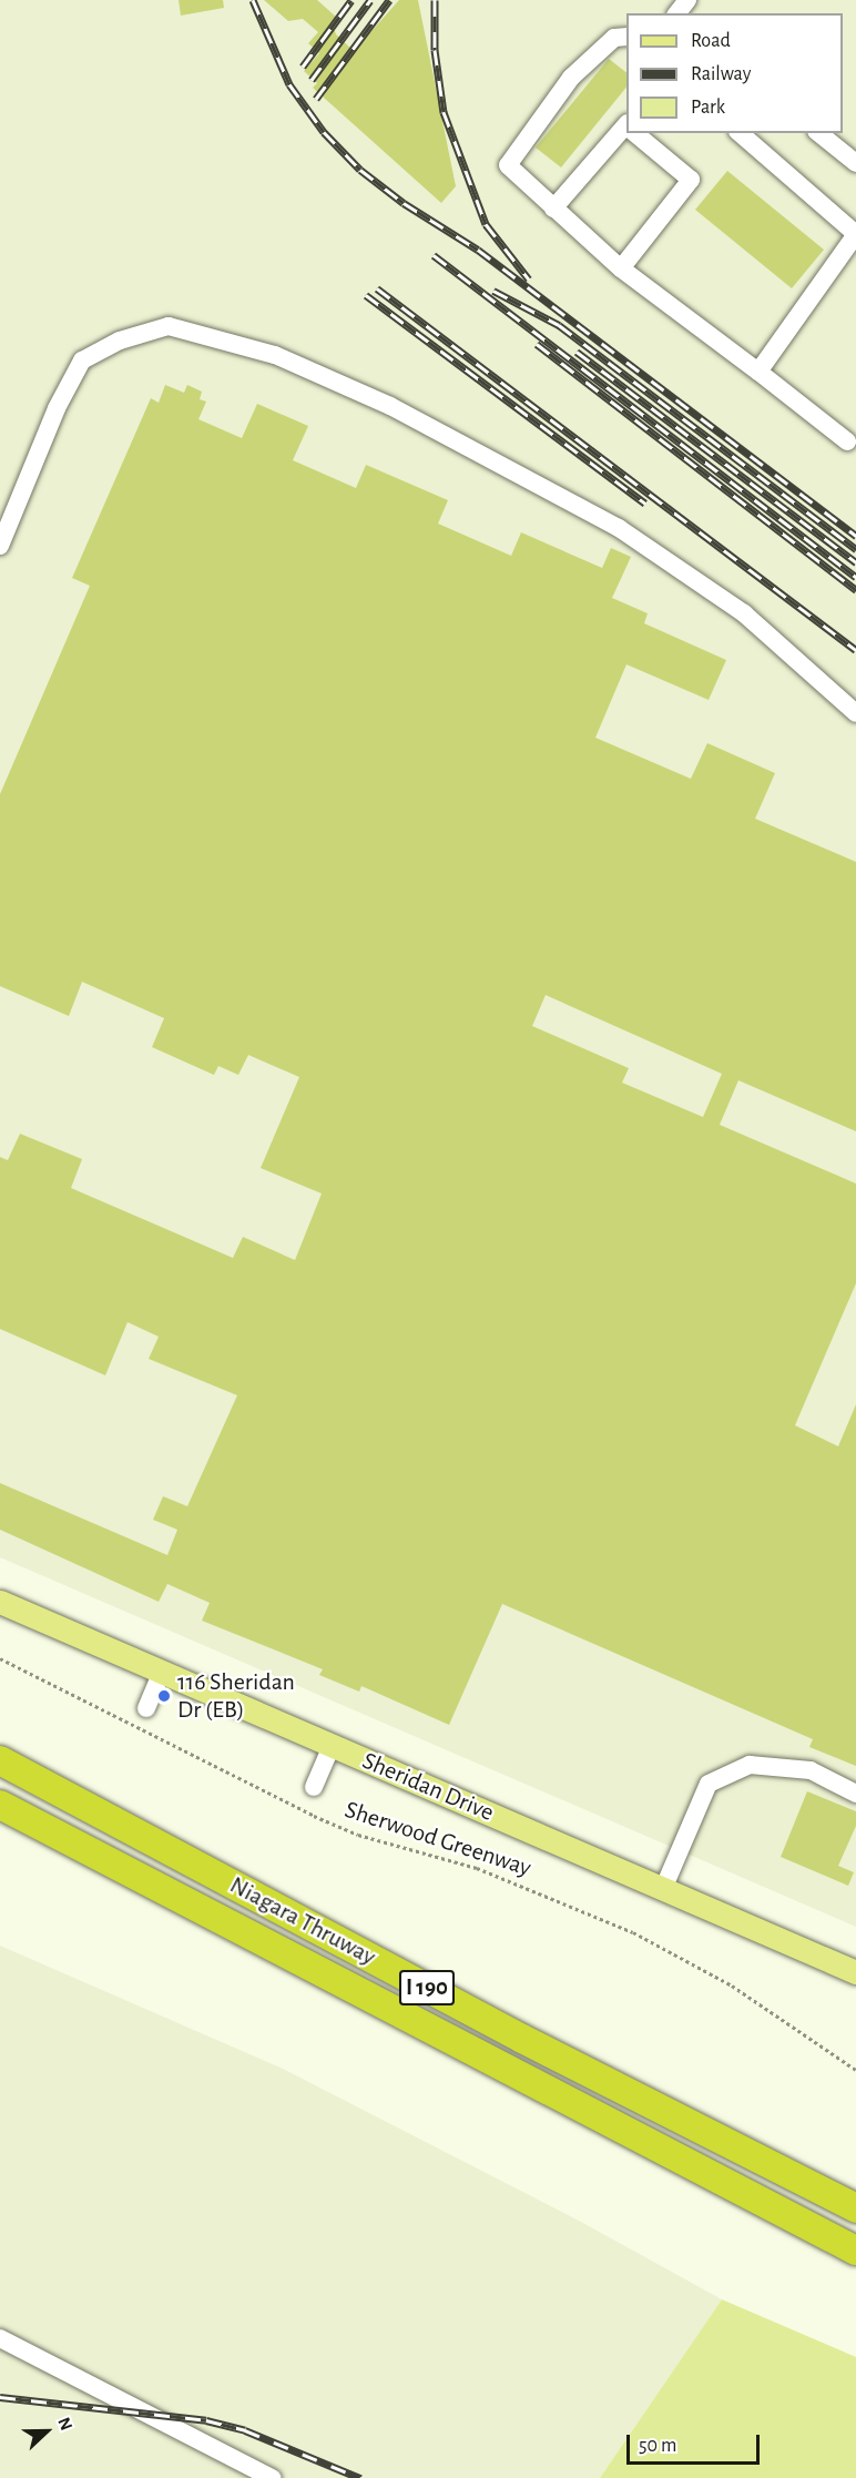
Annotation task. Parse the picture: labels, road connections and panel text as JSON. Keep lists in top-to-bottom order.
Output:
{
  "streets": {
    "highway": ["Niagara Thruway", "I 190"],
    "main road": ["Sheridan Drive"],
    "path": ["Sherwood Greenway"]
  },
  "places": ["116 Sheridan Dr (EB)"],
  "legend": ["Road", "Railway", "Park"],
  "scale_bar": "50 m",
  "north": "right"
}
